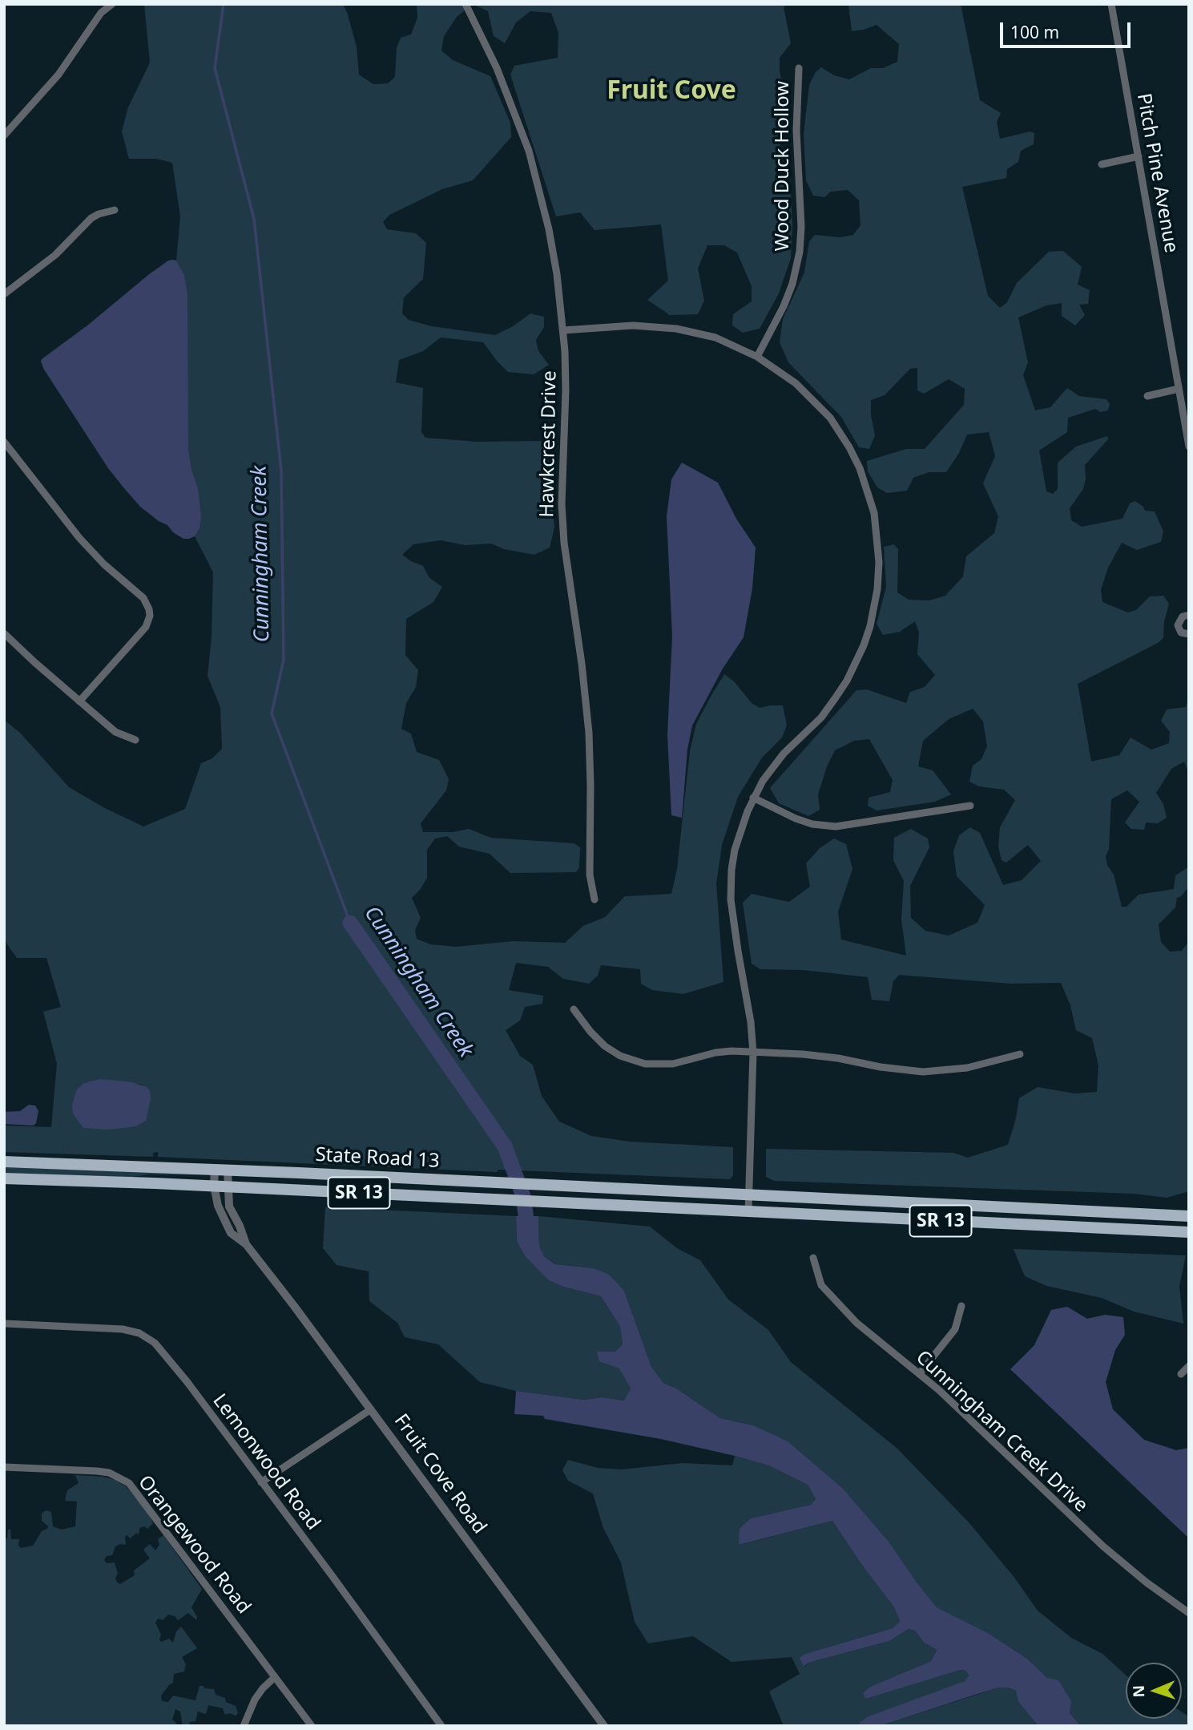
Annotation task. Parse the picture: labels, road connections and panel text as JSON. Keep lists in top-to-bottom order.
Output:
{
  "streets": {
    "main road": ["State Road 13", "SR 13"],
    "street": [
      "Wood Duck Hollow",
      "Pitch Pine Avenue",
      "Hawkcrest Drive",
      "Cunningham Creek Drive",
      "Lemonwood Road",
      "Fruit Cove Road",
      "Orangewood Road"
    ]
  },
  "crossings": [
    ["State Road 13", "SR 13"],
    ["State Road 13", "Fruit Cove Road"]
  ],
  "districts": ["Fruit Cove"],
  "water": ["Cunningham Creek"],
  "scale_bar": "100 m",
  "north": "left"
}
